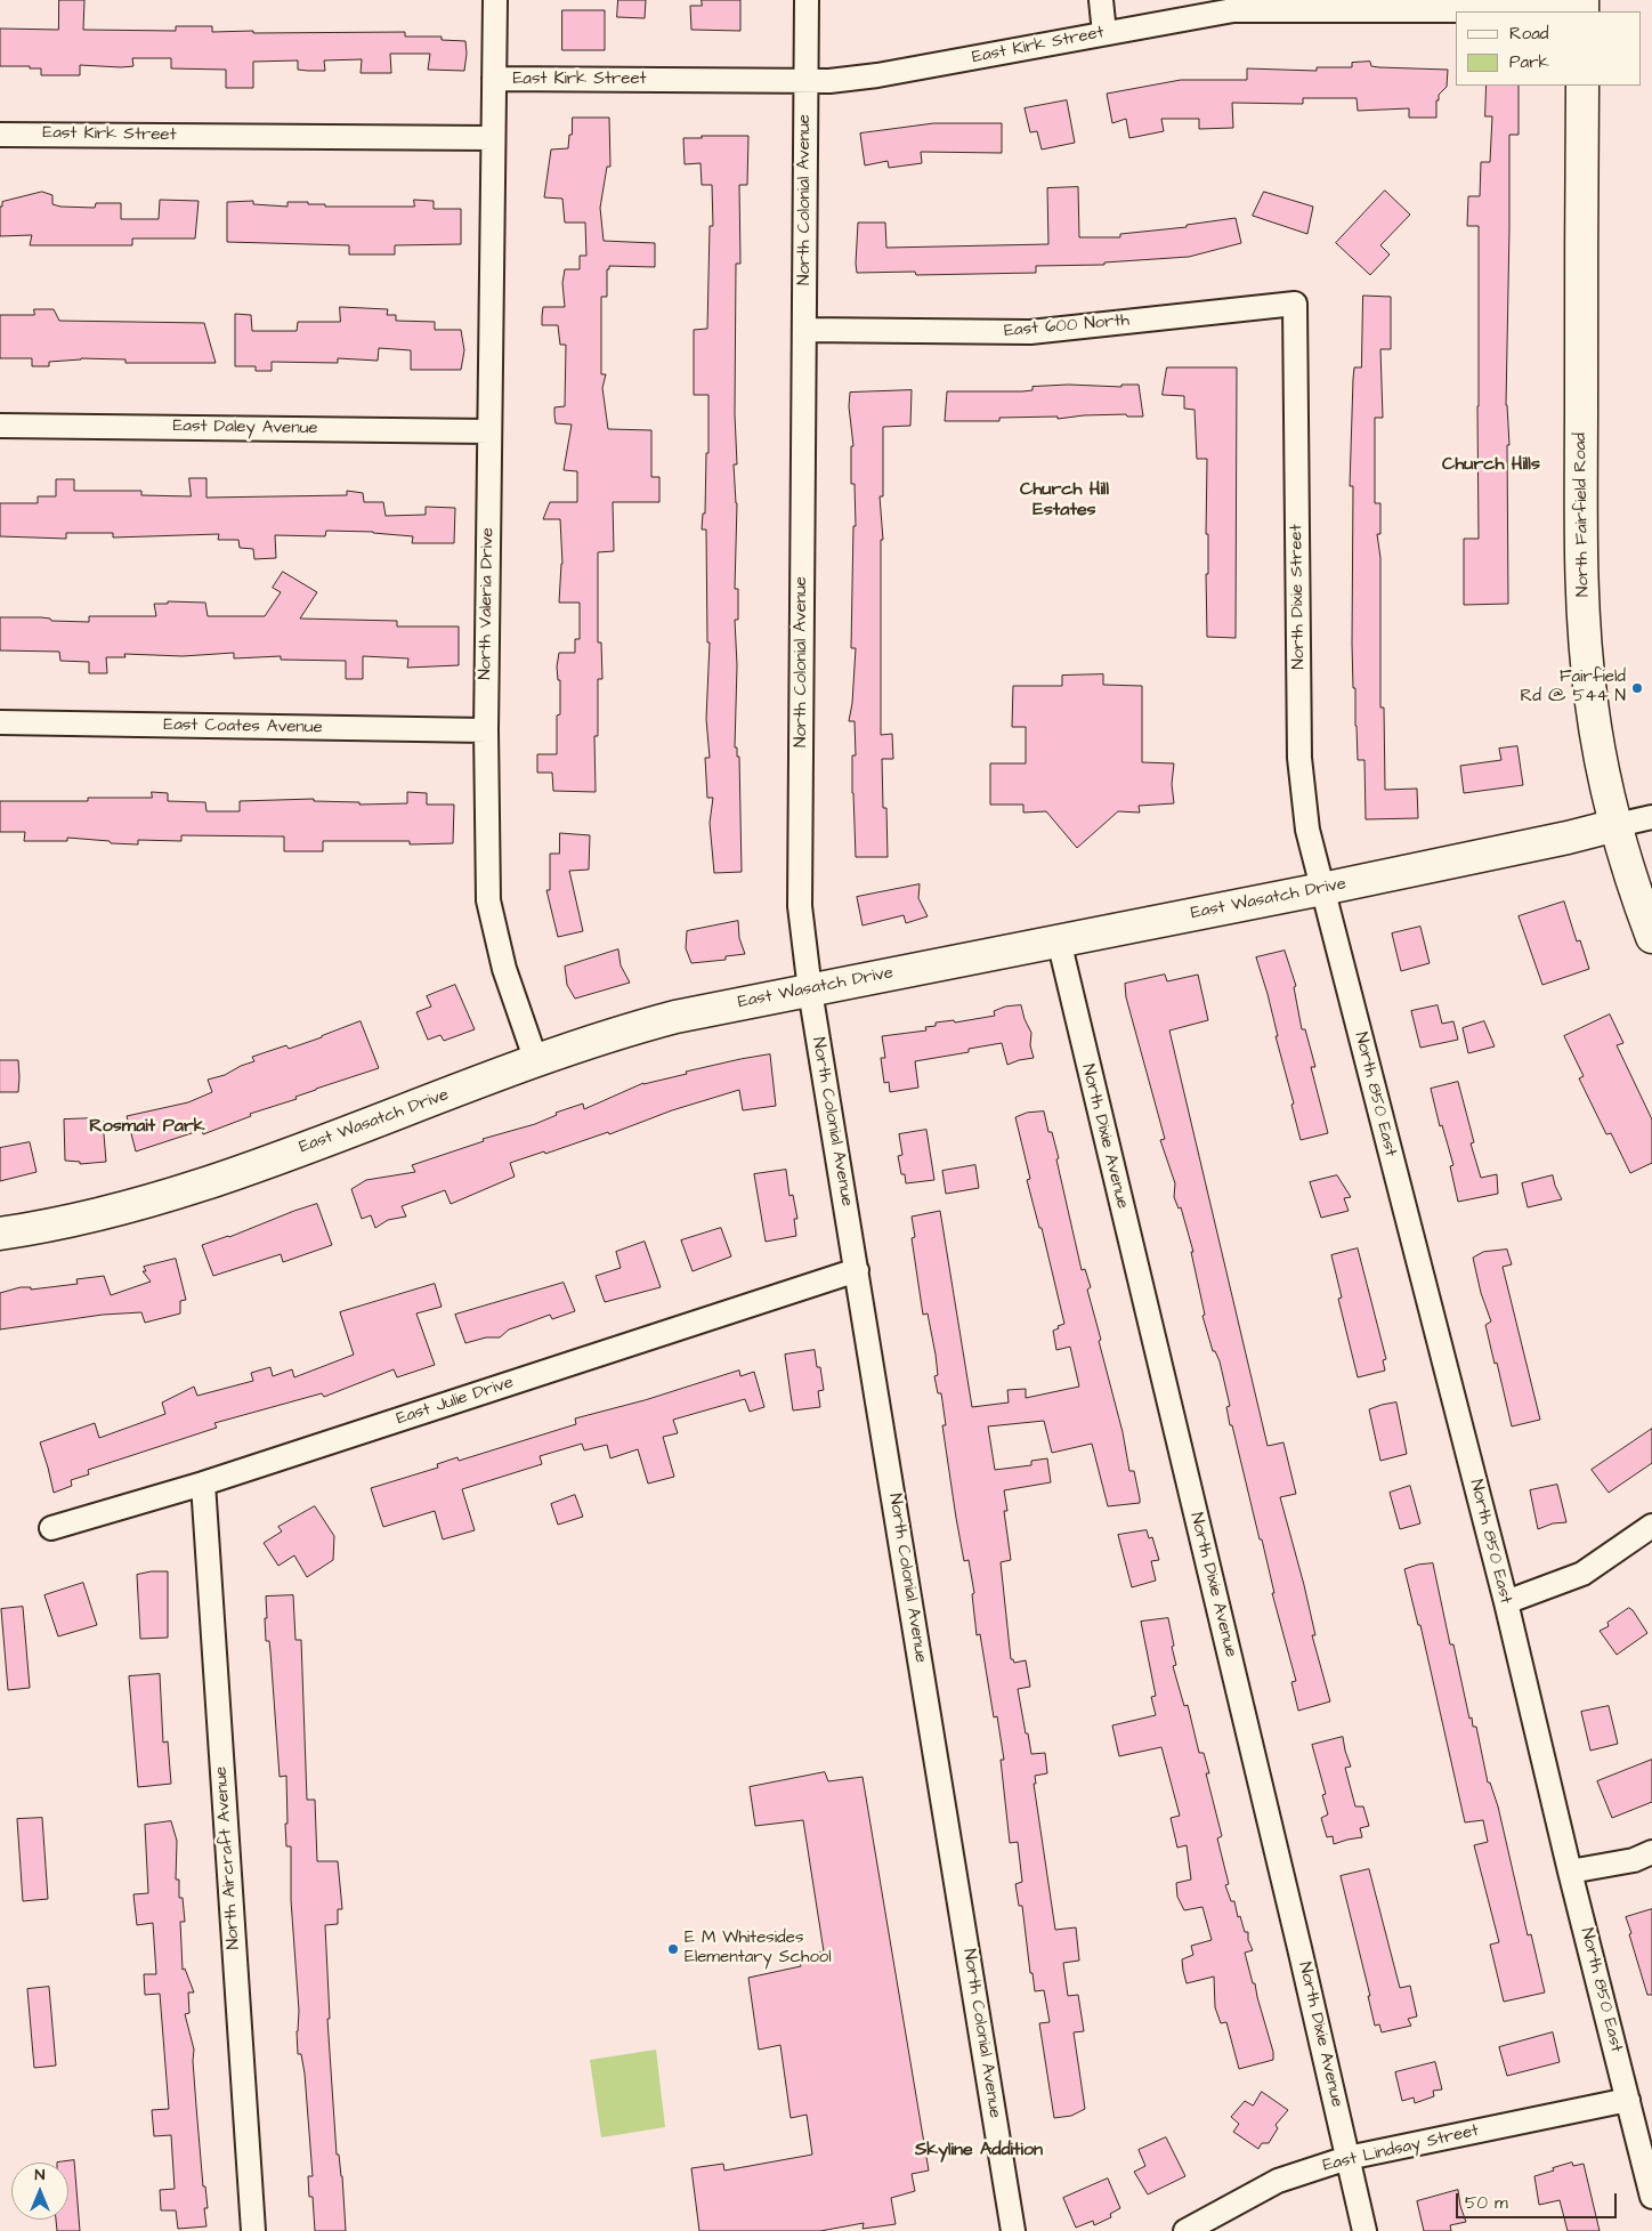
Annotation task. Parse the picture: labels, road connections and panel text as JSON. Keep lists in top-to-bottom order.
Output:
{
  "streets": {
    "street": [
      "East Kirk Street",
      "North Colonial Avenue",
      "East 600 North",
      "East Daley Avenue",
      "North Fairfield Road",
      "North Dixie Street",
      "North Valeria Drive",
      "East Coates Avenue",
      "East Wasatch Drive",
      "North 850 East",
      "North Dixie Avenue",
      "East Julie Drive",
      "North Aircraft Avenue",
      "East Lindsay Street"
    ]
  },
  "crossings": [
    ["East Kirk Street", "North Colonial Avenue"],
    ["East Kirk Street", "North Valeria Drive"],
    ["North Colonial Avenue", "East 600 North"],
    ["North Colonial Avenue", "East Wasatch Drive"],
    ["North Colonial Avenue", "East Julie Drive"],
    ["East 600 North", "North Dixie Street"],
    ["East Daley Avenue", "North Valeria Drive"],
    ["North Fairfield Road", "East Wasatch Drive"],
    ["North Dixie Street", "East Wasatch Drive"],
    ["North Dixie Street", "North 850 East"],
    ["North Valeria Drive", "East Coates Avenue"],
    ["North Valeria Drive", "East Wasatch Drive"],
    ["East Wasatch Drive", "North 850 East"],
    ["East Wasatch Drive", "North Dixie Avenue"],
    ["North 850 East", "East Lindsay Street"],
    ["North Dixie Avenue", "East Lindsay Street"],
    ["East Julie Drive", "North Aircraft Avenue"]
  ],
  "districts": [
    "Church Hills",
    "Church Hill Estates",
    "Rosmait Park",
    "Skyline Addition"
  ],
  "places": ["Fairfield Rd @ 544 N", "E M Whitesides Elementary School"],
  "legend": ["Road", "Park"],
  "scale_bar": "50 m",
  "north": "top"
}
